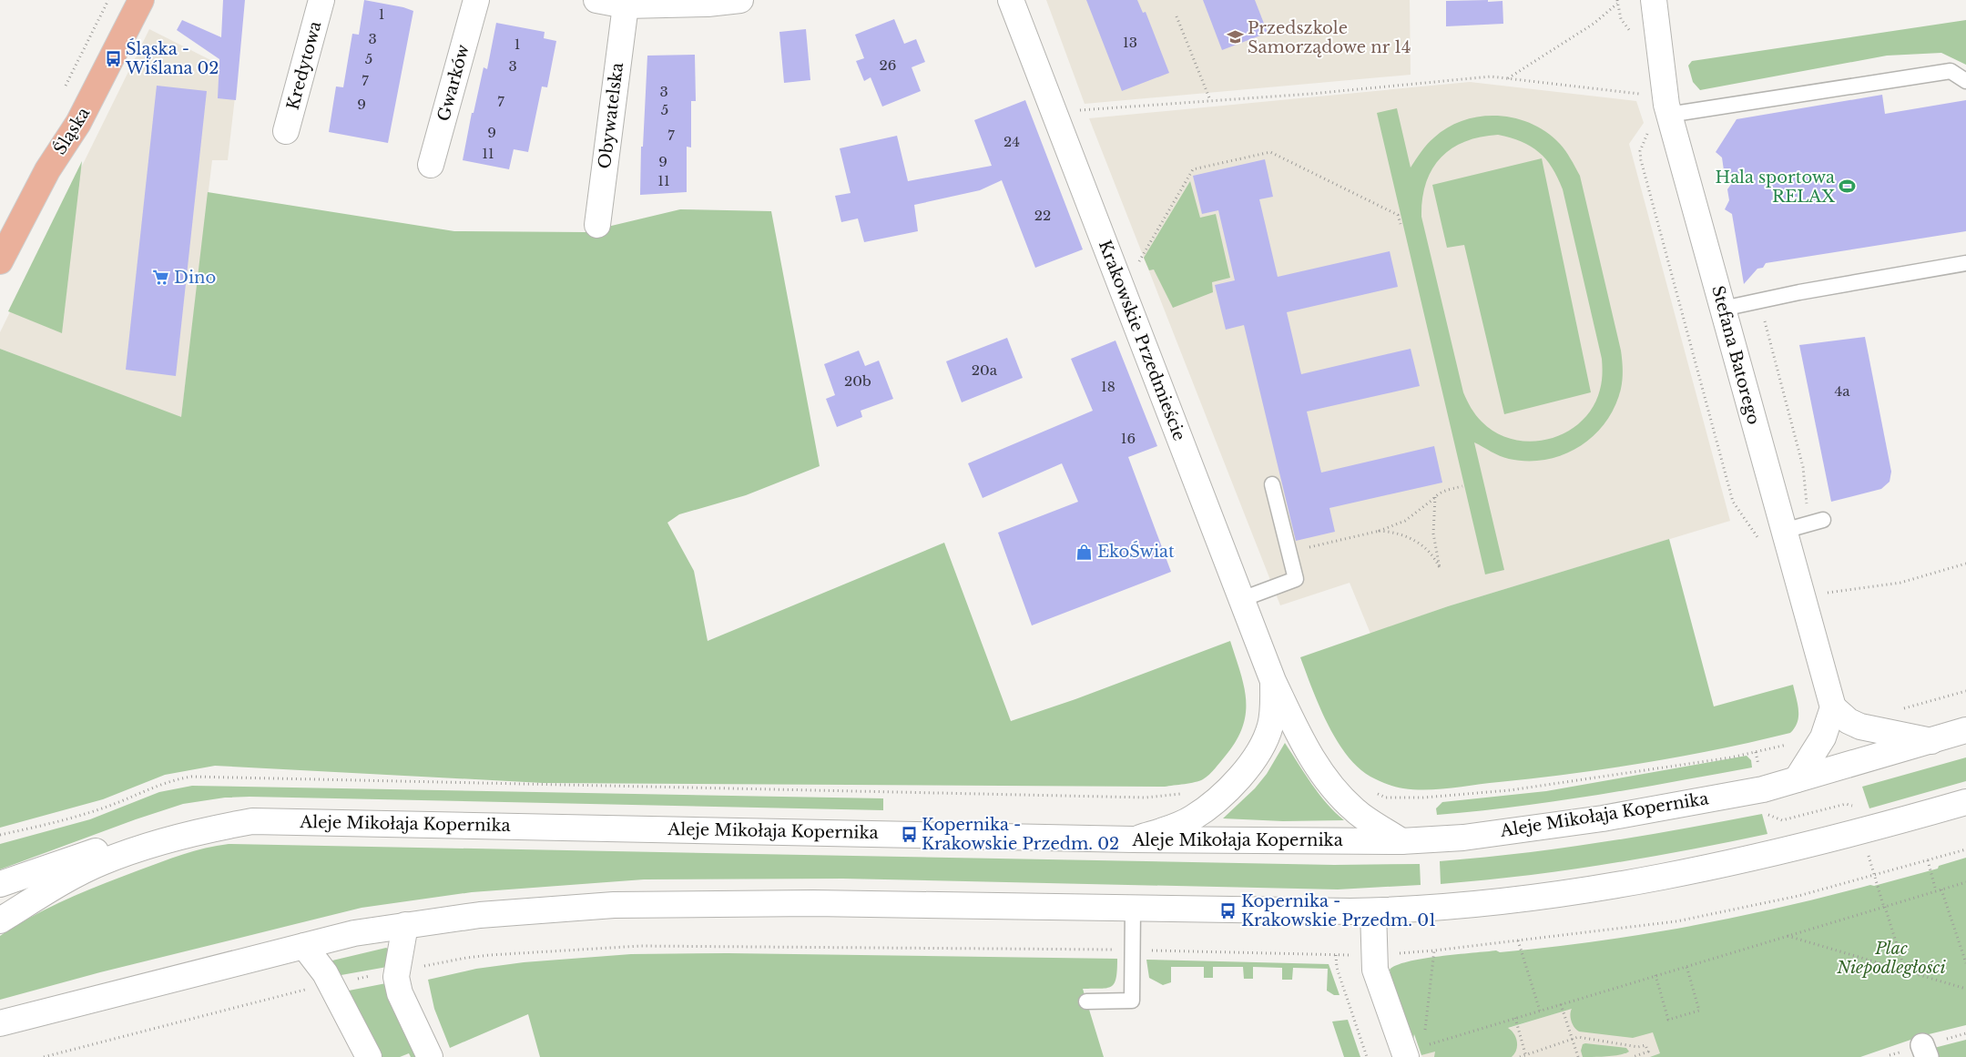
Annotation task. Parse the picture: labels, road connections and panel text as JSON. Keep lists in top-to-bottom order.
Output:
{
  "streets": {
    "main road": [
      "Kredytowa",
      "Gwarków",
      "Obywatelska",
      "Śląska",
      "Krakowskie Przedmieście",
      "Stefana Batorego",
      "Aleje Mikołaja Kopernika"
    ]
  },
  "crossings": [
    ["Krakowskie Przedmieście", "Aleje Mikołaja Kopernika"]
  ],
  "parks": ["Plac Niepodległości"],
  "places": {
    "school or university": ["Przedszkole Samorządowe nr 14"],
    "bus stop": ["Śląska - Wiślana 02", "Kopernika - Krakowskie Przedm. 02", "Kopernika - Krakowskie Przedm. 01"],
    "sports": ["Hala sportowa RELAX"],
    "supermarket": ["Dino"],
    "shop": ["EkoŚwiat"]
  },
  "house_numbers": [
    "1",
    "3",
    "13",
    "1",
    "5",
    "26",
    "3",
    "7",
    "3",
    "7",
    "9",
    "5",
    "9",
    "7",
    "24",
    "11",
    "9",
    "11",
    "22",
    "20a",
    "20b",
    "18",
    "4a",
    "16"
  ]
}
